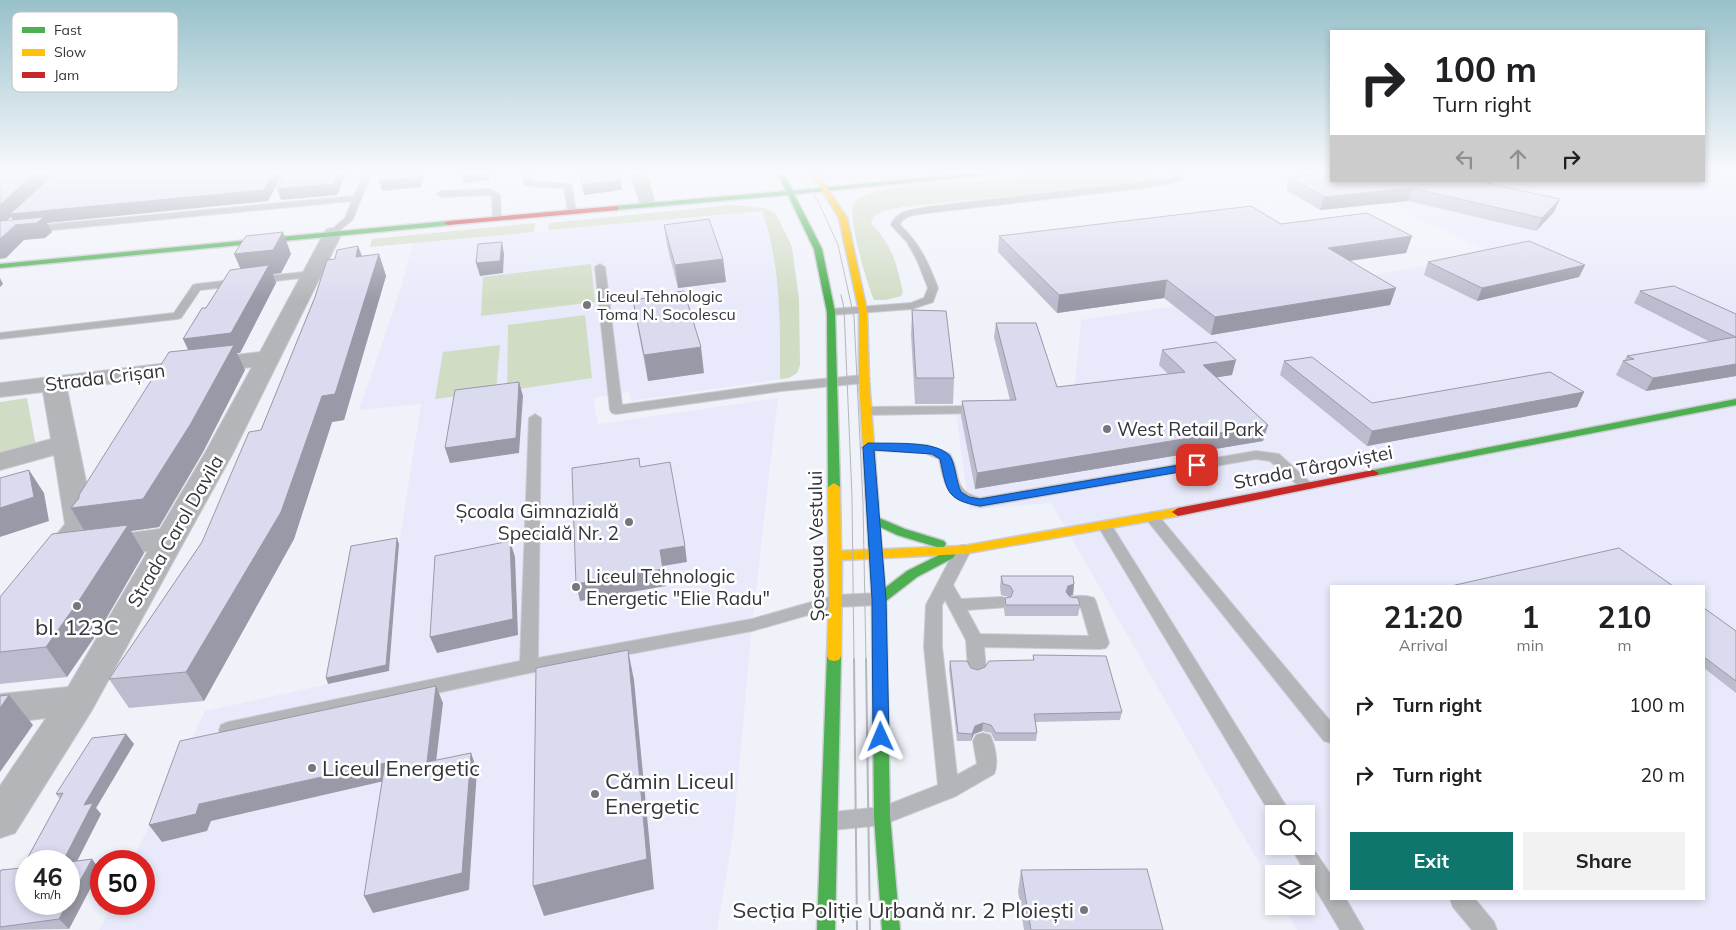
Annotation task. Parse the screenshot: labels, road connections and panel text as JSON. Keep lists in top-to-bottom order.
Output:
{
  "streets": {
    "main road": ["Strada Târgoviștei", "Șoseaua Vestului"],
    "street": ["Strada Crișan", "Strada Carol Davila"]
  },
  "crossings": [
    ["Strada Crișan", "Strada Carol Davila"],
    ["Strada Târgoviștei", "Șoseaua Vestului"]
  ],
  "places": [
    "Liceul Tehnologic Toma N. Socolescu",
    "West Retail Park",
    "Școala Gimnazială Specială Nr. 2",
    "Liceul Tehnologic Energetic \"Elie Radu\"",
    "bl. 123C",
    "Liceul Energetic",
    "Cămin Liceul Energetic",
    "Secția Poliție Urbană nr. 2 Ploiești"
  ],
  "legend": ["Fast", "Slow", "Jam"],
  "page": {
    "turn": ["100 m", "Turn right"],
    "eta": [
      "21:20",
      "Arrival",
      "1",
      "min",
      "210",
      "m"
    ],
    "list": [
      {
        "name": "Turn right",
        "value": "100 m"
      },
      {
        "name": "Turn right",
        "value": "20 m"
      }
    ],
    "buttons": ["Exit", "Share"],
    "speed": "46 km/h",
    "limit": "50"
  }
}
